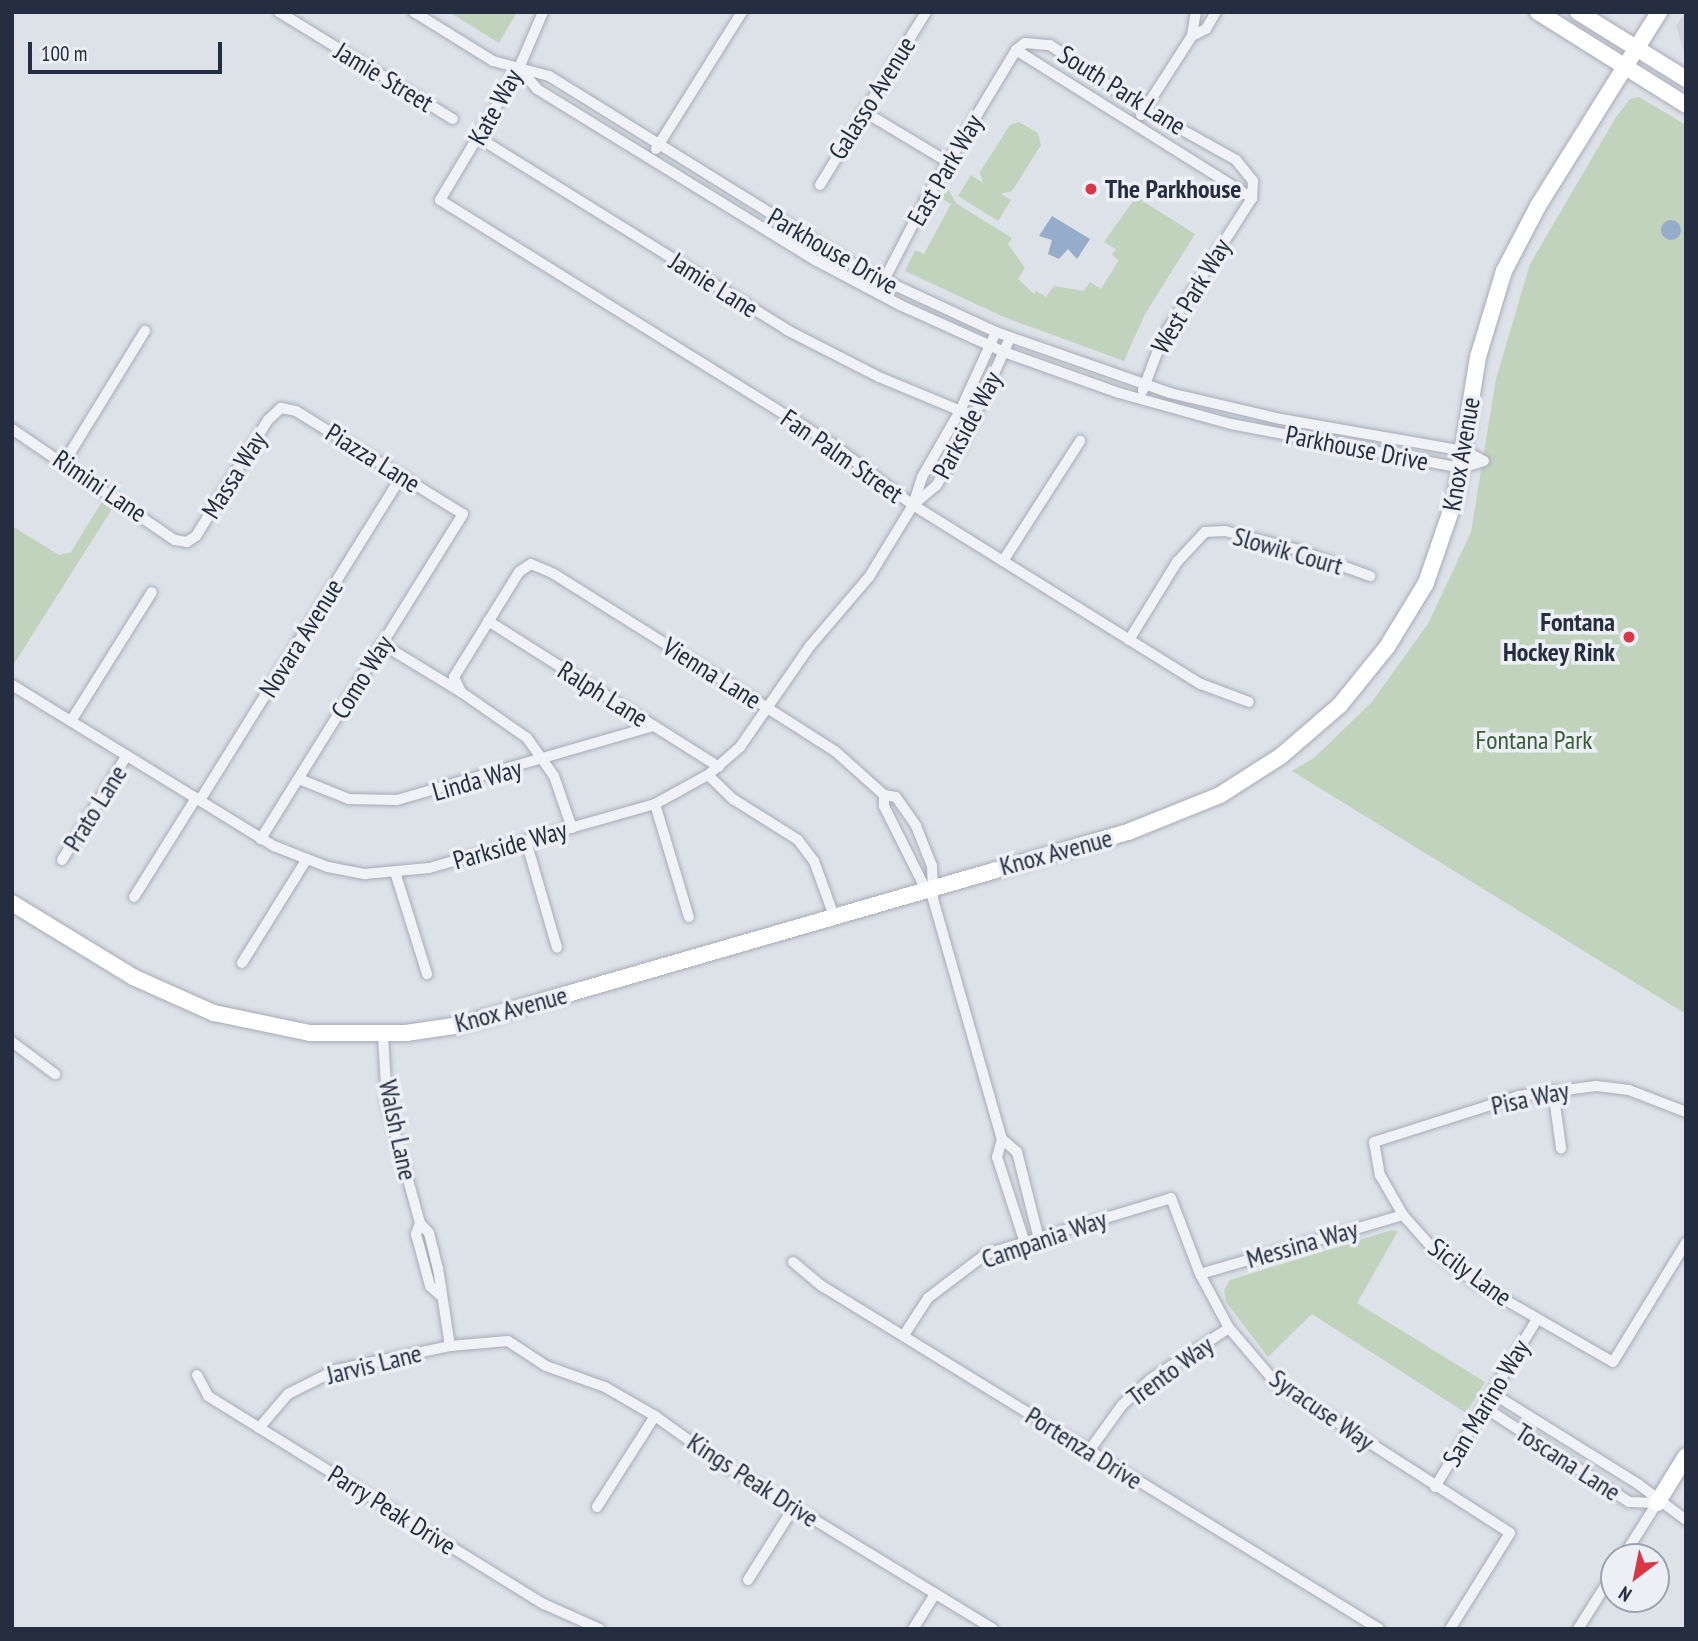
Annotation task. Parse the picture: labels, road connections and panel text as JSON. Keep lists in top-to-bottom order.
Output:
{
  "streets": {
    "street": [
      "Jamie Street",
      "South Park Lane",
      "Galasso Avenue",
      "Kate Way",
      "East Park Way",
      "Parkhouse Drive",
      "Jamie Lane",
      "West Park Way",
      "Parkside Way",
      "Knox Avenue",
      "Fan Palm Street",
      "Piazza Lane",
      "Massa Way",
      "Rimini Lane",
      "Slowik Court",
      "Novara Avenue",
      "Vienna Lane",
      "Como Way",
      "Ralph Lane",
      "Linda Way",
      "Prato Lane",
      "Pisa Way",
      "Walsh Lane",
      "Campania Way",
      "Messina Way",
      "Sicily Lane",
      "Jarvis Lane",
      "Trento Way",
      "San Marino Way",
      "Syracuse Way",
      "Portenza Drive",
      "Toscana Lane",
      "Kings Peak Drive",
      "Parry Peak Drive"
    ]
  },
  "crossings": [
    ["South Park Lane", "East Park Way"],
    ["South Park Lane", "West Park Way"],
    ["Kate Way", "Parkhouse Drive"],
    ["Kate Way", "Jamie Lane"],
    ["Kate Way", "Fan Palm Street"],
    ["East Park Way", "Parkhouse Drive"],
    ["Parkhouse Drive", "West Park Way"],
    ["Parkhouse Drive", "Parkside Way"],
    ["Parkhouse Drive", "Knox Avenue"],
    ["Jamie Lane", "Parkside Way"],
    ["Parkside Way", "Fan Palm Street"],
    ["Parkside Way", "Novara Avenue"],
    ["Parkside Way", "Vienna Lane"],
    ["Parkside Way", "Como Way"],
    ["Parkside Way", "Ralph Lane"],
    ["Parkside Way", "Prato Lane"],
    ["Knox Avenue", "Vienna Lane"],
    ["Knox Avenue", "Walsh Lane"],
    ["Fan Palm Street", "Slowik Court"],
    ["Piazza Lane", "Massa Way"],
    ["Piazza Lane", "Novara Avenue"],
    ["Piazza Lane", "Como Way"],
    ["Massa Way", "Rimini Lane"],
    ["Vienna Lane", "Ralph Lane"],
    ["Vienna Lane", "Campania Way"],
    ["Como Way", "Linda Way"],
    ["Ralph Lane", "Linda Way"],
    ["Pisa Way", "Sicily Lane"],
    ["Walsh Lane", "Jarvis Lane"],
    ["Campania Way", "Syracuse Way"],
    ["Campania Way", "Portenza Drive"],
    ["Messina Way", "Sicily Lane"],
    ["Messina Way", "Syracuse Way"],
    ["Sicily Lane", "San Marino Way"],
    ["Jarvis Lane", "Kings Peak Drive"],
    ["Jarvis Lane", "Parry Peak Drive"],
    ["Trento Way", "Syracuse Way"],
    ["Trento Way", "Portenza Drive"],
    ["San Marino Way", "Syracuse Way"],
    ["San Marino Way", "Toscana Lane"]
  ],
  "parks": ["Fontana Park"],
  "places": ["The Parkhouse", "Fontana Hockey Rink"],
  "scale_bar": "100 m",
  "north": "bottom left"
}
